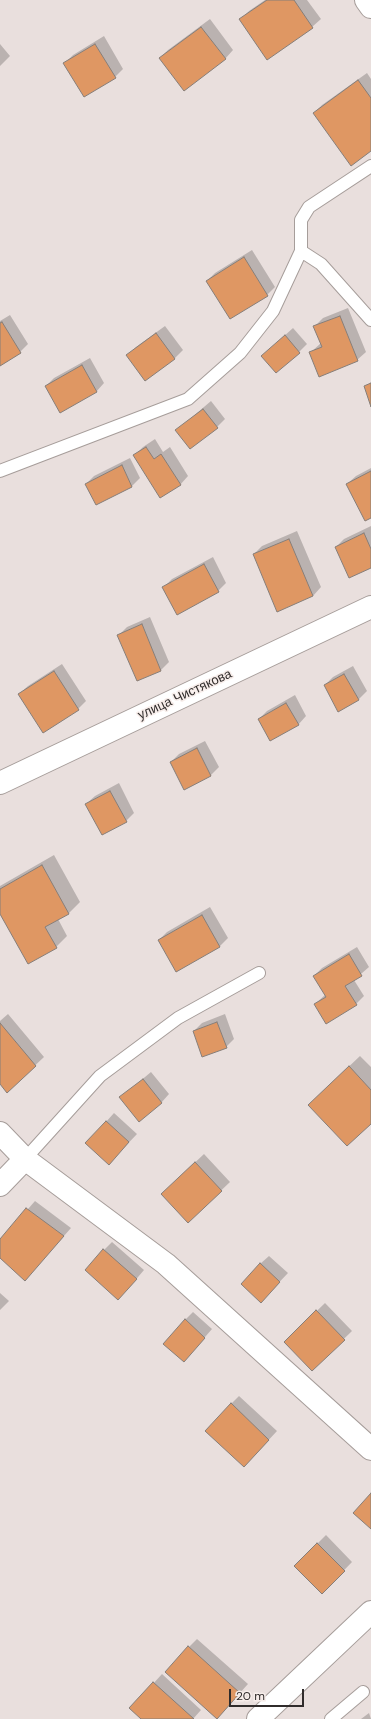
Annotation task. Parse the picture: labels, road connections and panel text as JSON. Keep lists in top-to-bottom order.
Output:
{
  "streets": {
    "street": ["улица Чистякова"]
  },
  "scale_bar": "20 m"
}
